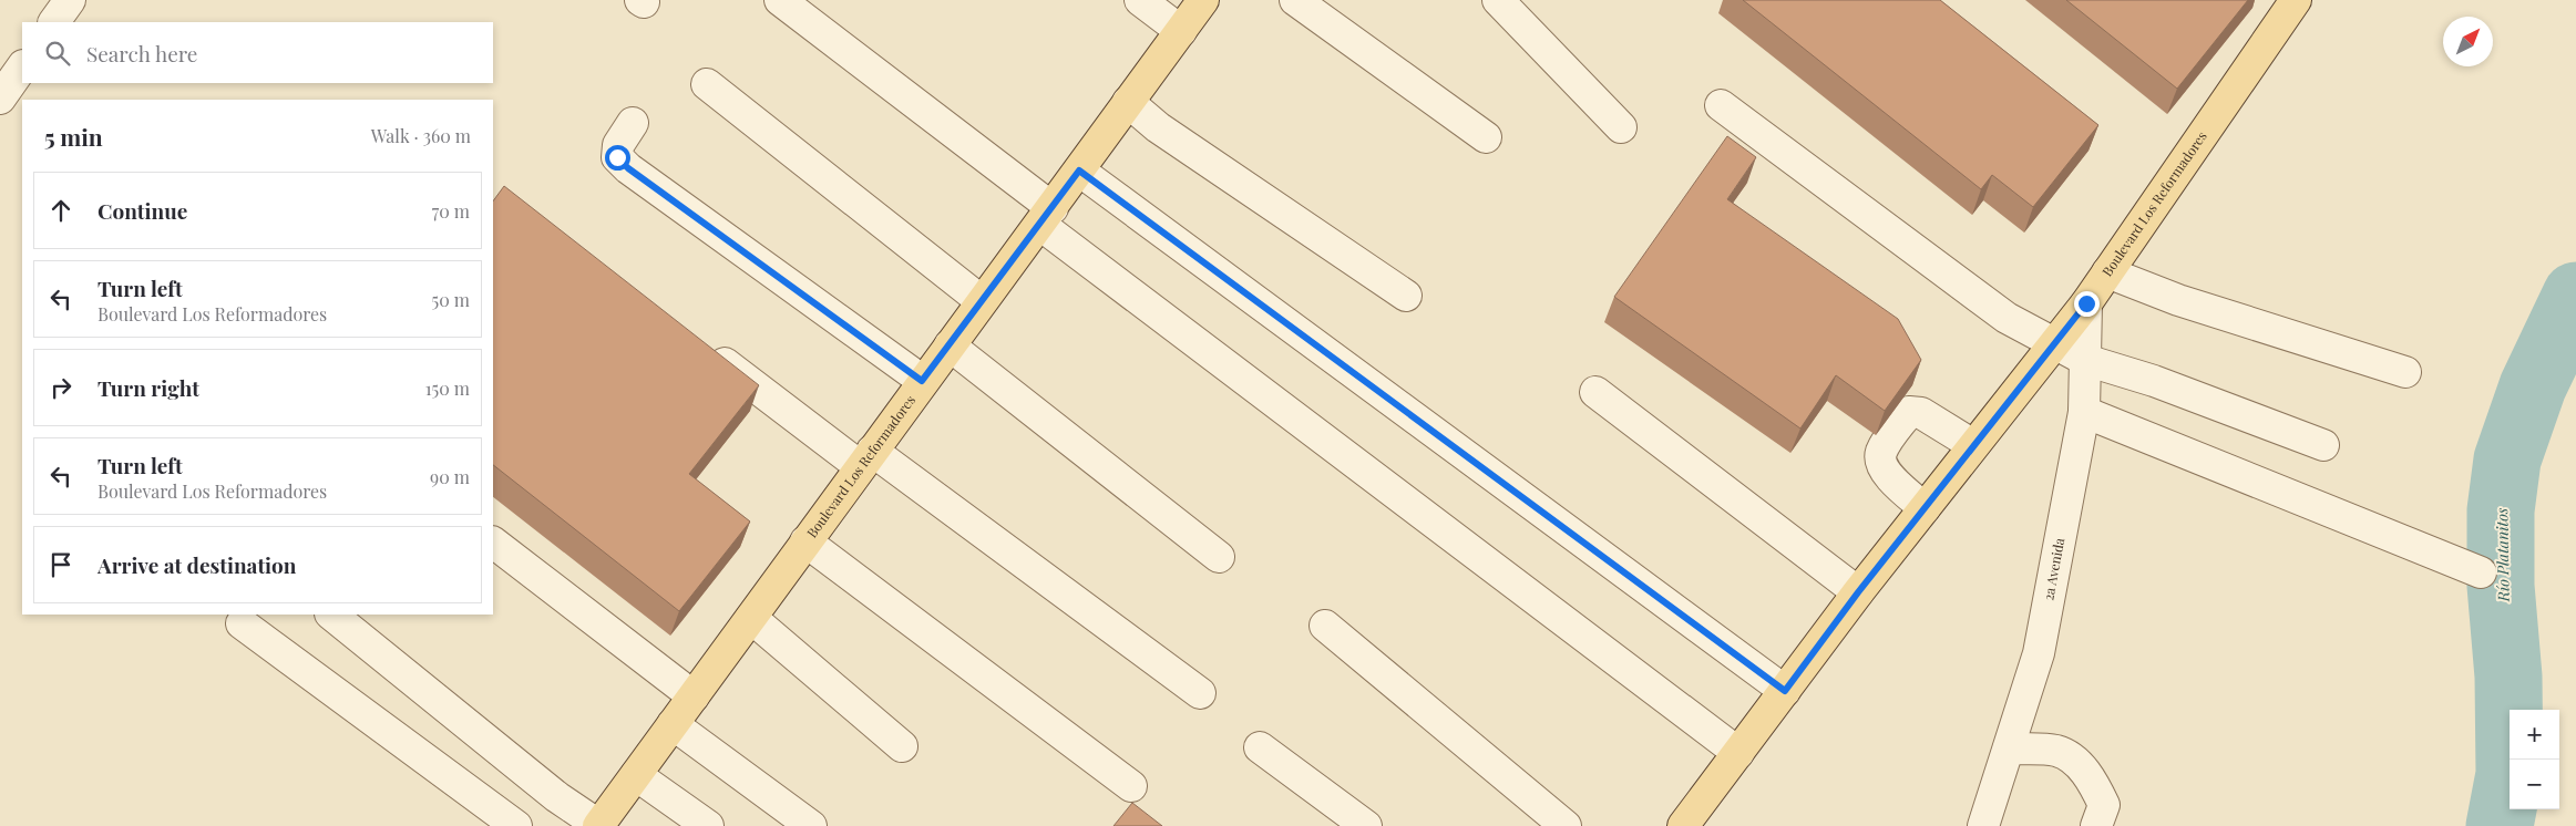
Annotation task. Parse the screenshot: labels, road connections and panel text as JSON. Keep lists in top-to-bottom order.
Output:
{
  "streets": {
    "main road": ["Boulevard Los Reformadores"],
    "street": ["2a Avenida"]
  },
  "crossings": [
    ["Boulevard Los Reformadores", "2a Avenida"]
  ],
  "water": ["Río Platanitos"],
  "north": "top right",
  "page": {
    "search": "Search here",
    "heading": ["5 min", "Walk · 360 m"],
    "list": [
      ["Continue", "70 m"],
      ["Turn left", "Boulevard Los Reformadores", "50 m"],
      ["Turn right", "150 m"],
      ["Turn left", "Boulevard Los Reformadores", "90 m"],
      "Arrive at destination"
    ],
    "map_buttons": ["+", "−"]
  }
}
